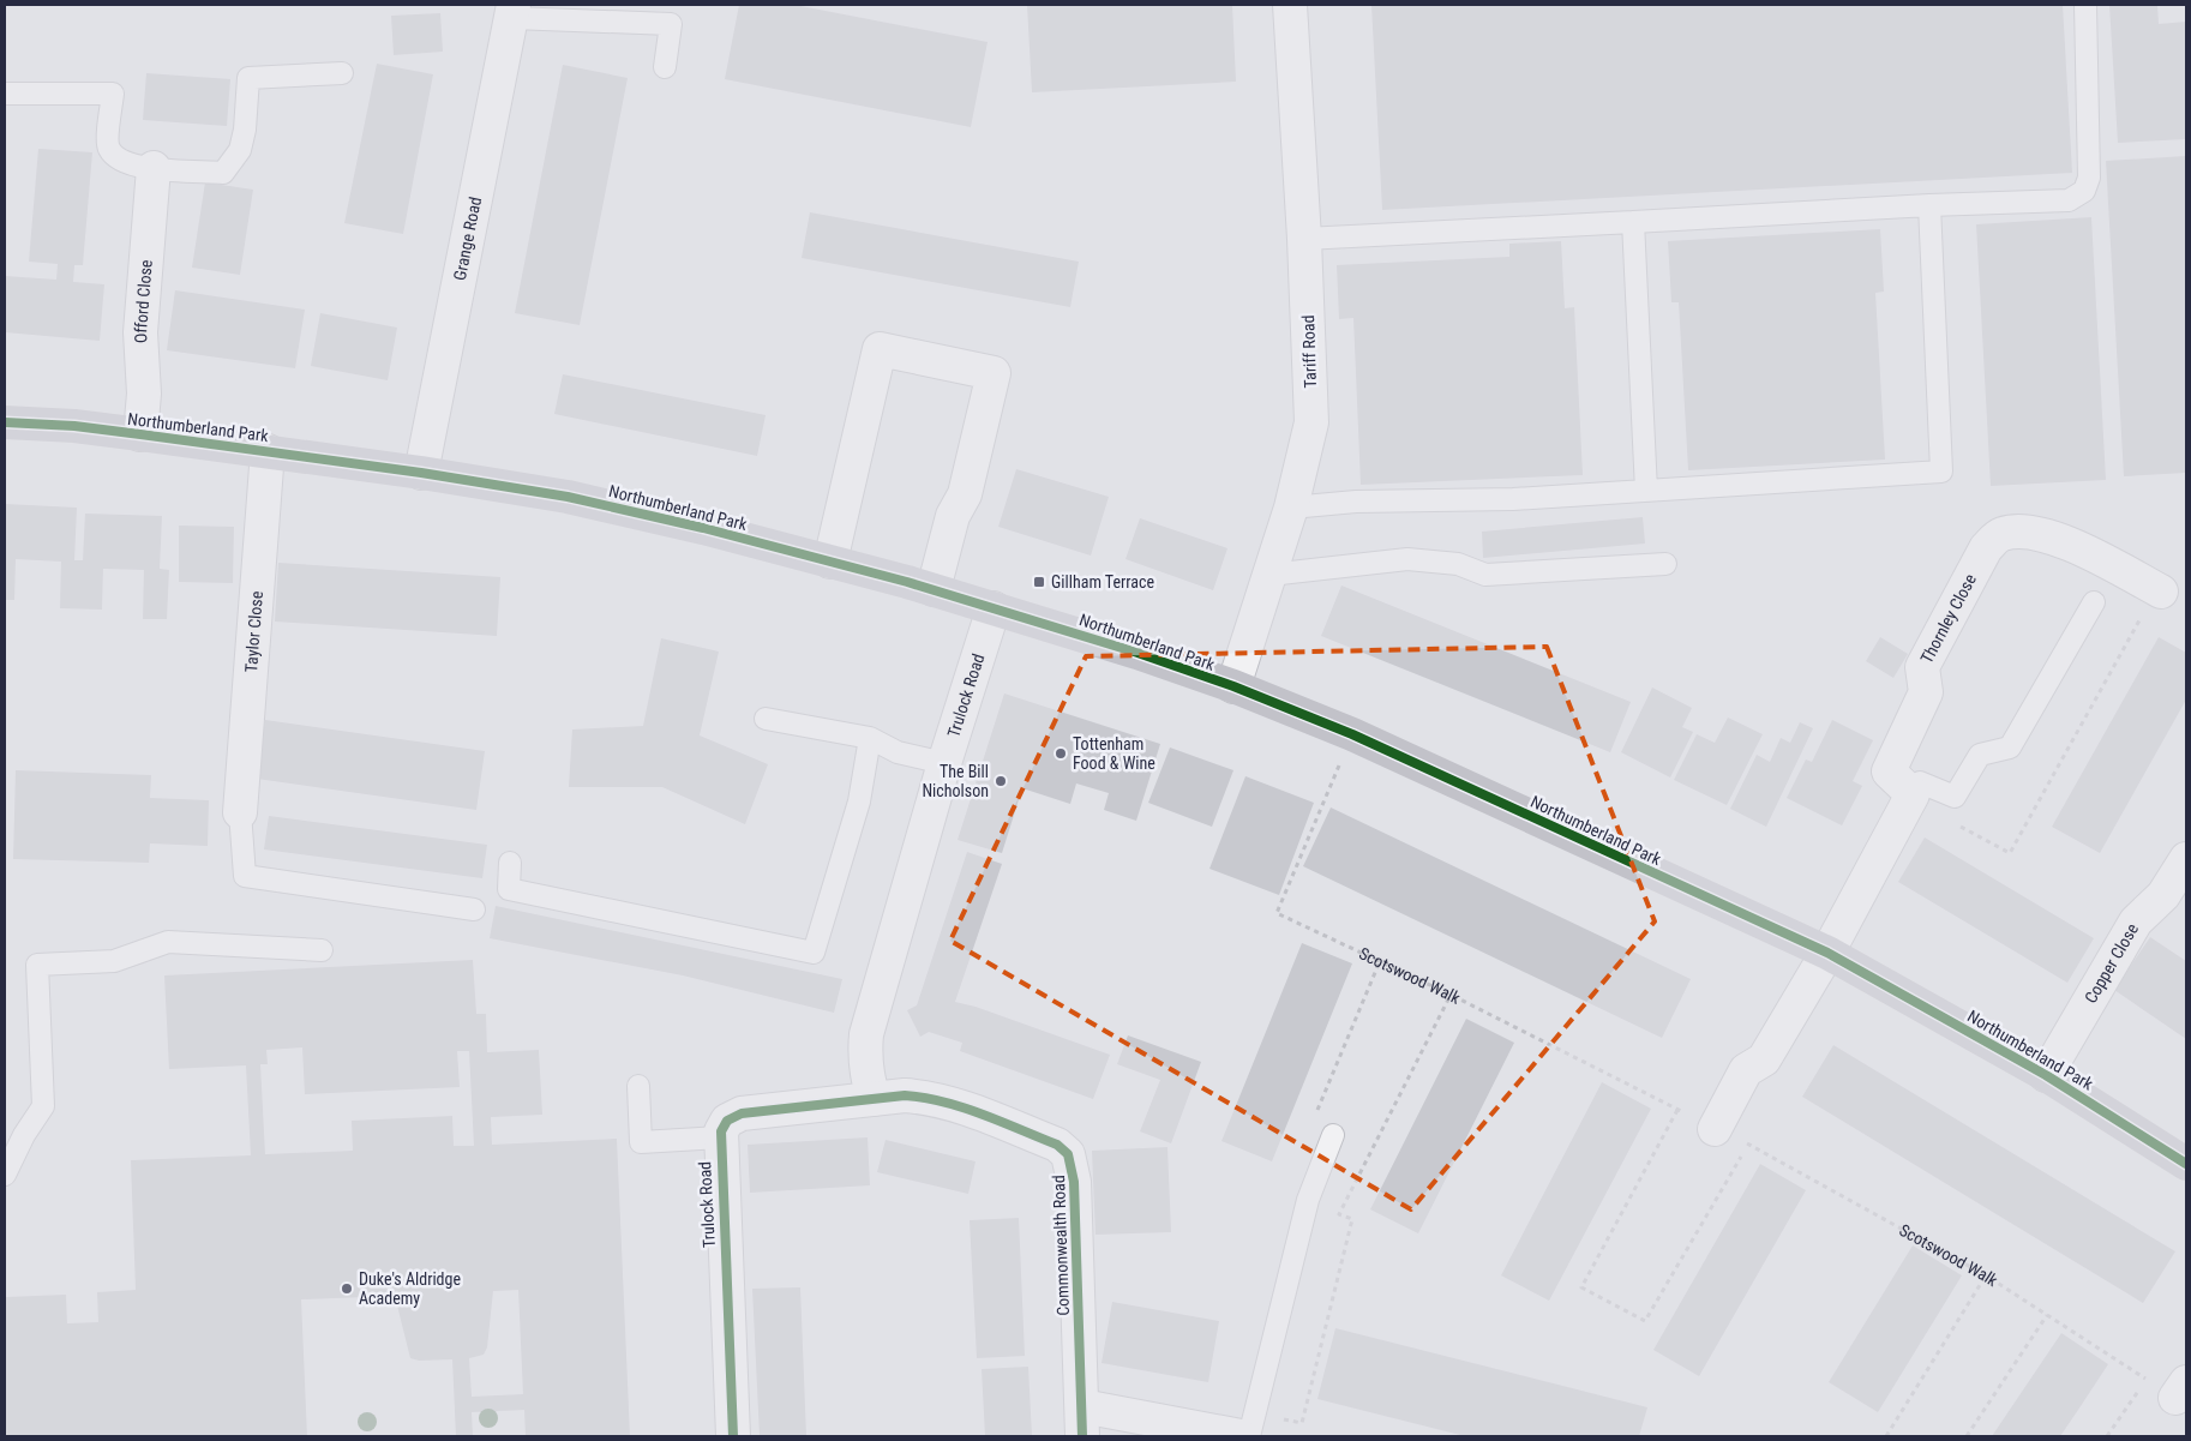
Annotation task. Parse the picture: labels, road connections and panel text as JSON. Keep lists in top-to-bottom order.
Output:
{
  "streets": {
    "street": [
      "Grange Road",
      "Offord Close",
      "Tariff Road",
      "Northumberland Park",
      "Thornley Close",
      "Taylor Close",
      "Trulock Road",
      "Copper Close",
      "Commonwealth Road"
    ],
    "path": ["Scotswood Walk"]
  },
  "crossings": [
    ["Grange Road", "Northumberland Park"],
    ["Offord Close", "Northumberland Park"],
    ["Tariff Road", "Northumberland Park"],
    ["Northumberland Park", "Taylor Close"],
    ["Northumberland Park", "Trulock Road"],
    ["Northumberland Park", "Copper Close"],
    ["Northumberland Park", "Scotswood Walk"],
    ["Trulock Road", "Commonwealth Road"]
  ],
  "places": {
    "transit": ["Gillham Terrace"],
    "other": ["Tottenham Food & Wine", "The Bill Nicholson", "Duke's Aldridge Academy"]
  }
}
